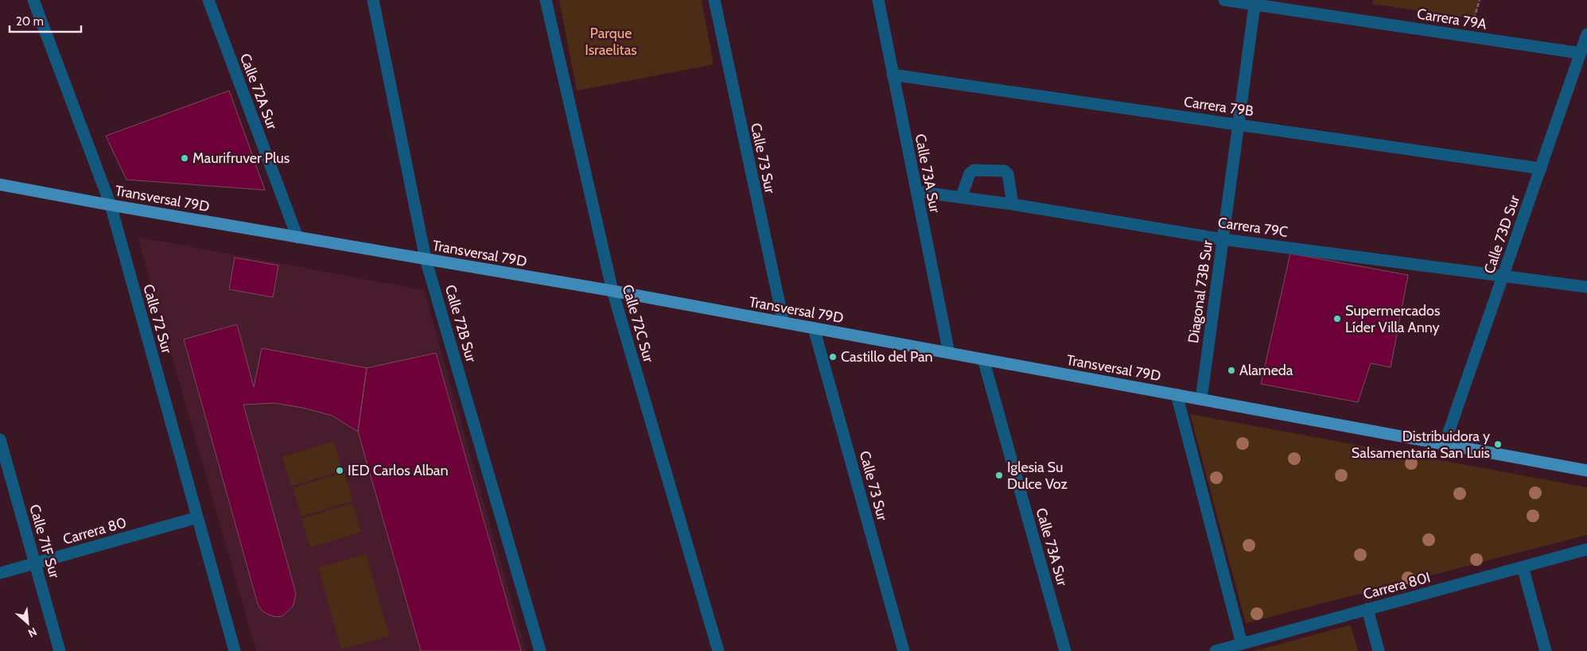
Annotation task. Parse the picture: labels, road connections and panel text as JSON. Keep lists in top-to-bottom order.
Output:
{
  "streets": {
    "main road": ["Transversal 79D"],
    "street": [
      "Carrera 79A",
      "Calle 72A Sur",
      "Carrera 79B",
      "Calle 73 Sur",
      "Calle 73A Sur",
      "Carrera 79C",
      "Calle 73D Sur",
      "Diagonal 73B Sur",
      "Calle 72 Sur",
      "Calle 72B Sur",
      "Calle 72C Sur",
      "Carrera 80",
      "Calle 71F Sur",
      "Carrera 80I"
    ]
  },
  "crossings": [
    ["Carrera 79A", "Calle 73D Sur"],
    ["Carrera 79A", "Diagonal 73B Sur"],
    ["Calle 72A Sur", "Transversal 79D"],
    ["Carrera 79B", "Calle 73A Sur"],
    ["Carrera 79B", "Calle 73D Sur"],
    ["Carrera 79B", "Diagonal 73B Sur"],
    ["Calle 73 Sur", "Transversal 79D"],
    ["Calle 73A Sur", "Transversal 79D"],
    ["Calle 73A Sur", "Carrera 79C"],
    ["Transversal 79D", "Calle 73D Sur"],
    ["Transversal 79D", "Diagonal 73B Sur"],
    ["Transversal 79D", "Calle 72 Sur"],
    ["Transversal 79D", "Calle 72B Sur"],
    ["Transversal 79D", "Calle 72C Sur"],
    ["Carrera 79C", "Calle 73D Sur"],
    ["Carrera 79C", "Diagonal 73B Sur"],
    ["Calle 72 Sur", "Carrera 80"],
    ["Carrera 80", "Calle 71F Sur"]
  ],
  "parks": ["Parque Israelitas"],
  "places": [
    "Maurifruver Plus",
    "Supermercados Líder Villa Anny",
    "Castillo del Pan",
    "Alameda",
    "Distribuidora y Salsamentaria San Luis",
    "IED Carlos Alban",
    "Iglesia Su Dulce Voz"
  ],
  "scale_bar": "20 m",
  "north": "bottom right"
}
